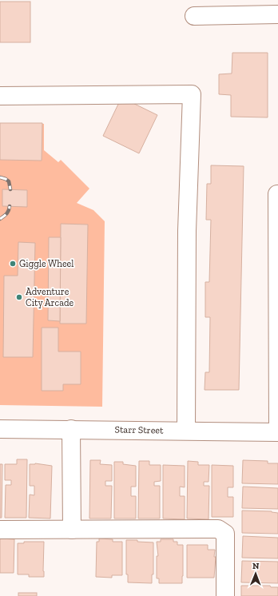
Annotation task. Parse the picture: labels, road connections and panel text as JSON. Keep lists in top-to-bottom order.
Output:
{
  "streets": {
    "street": ["Starr Street"]
  },
  "places": ["Giggle Wheel", "Adventure City Arcade"],
  "north": "top"
}
